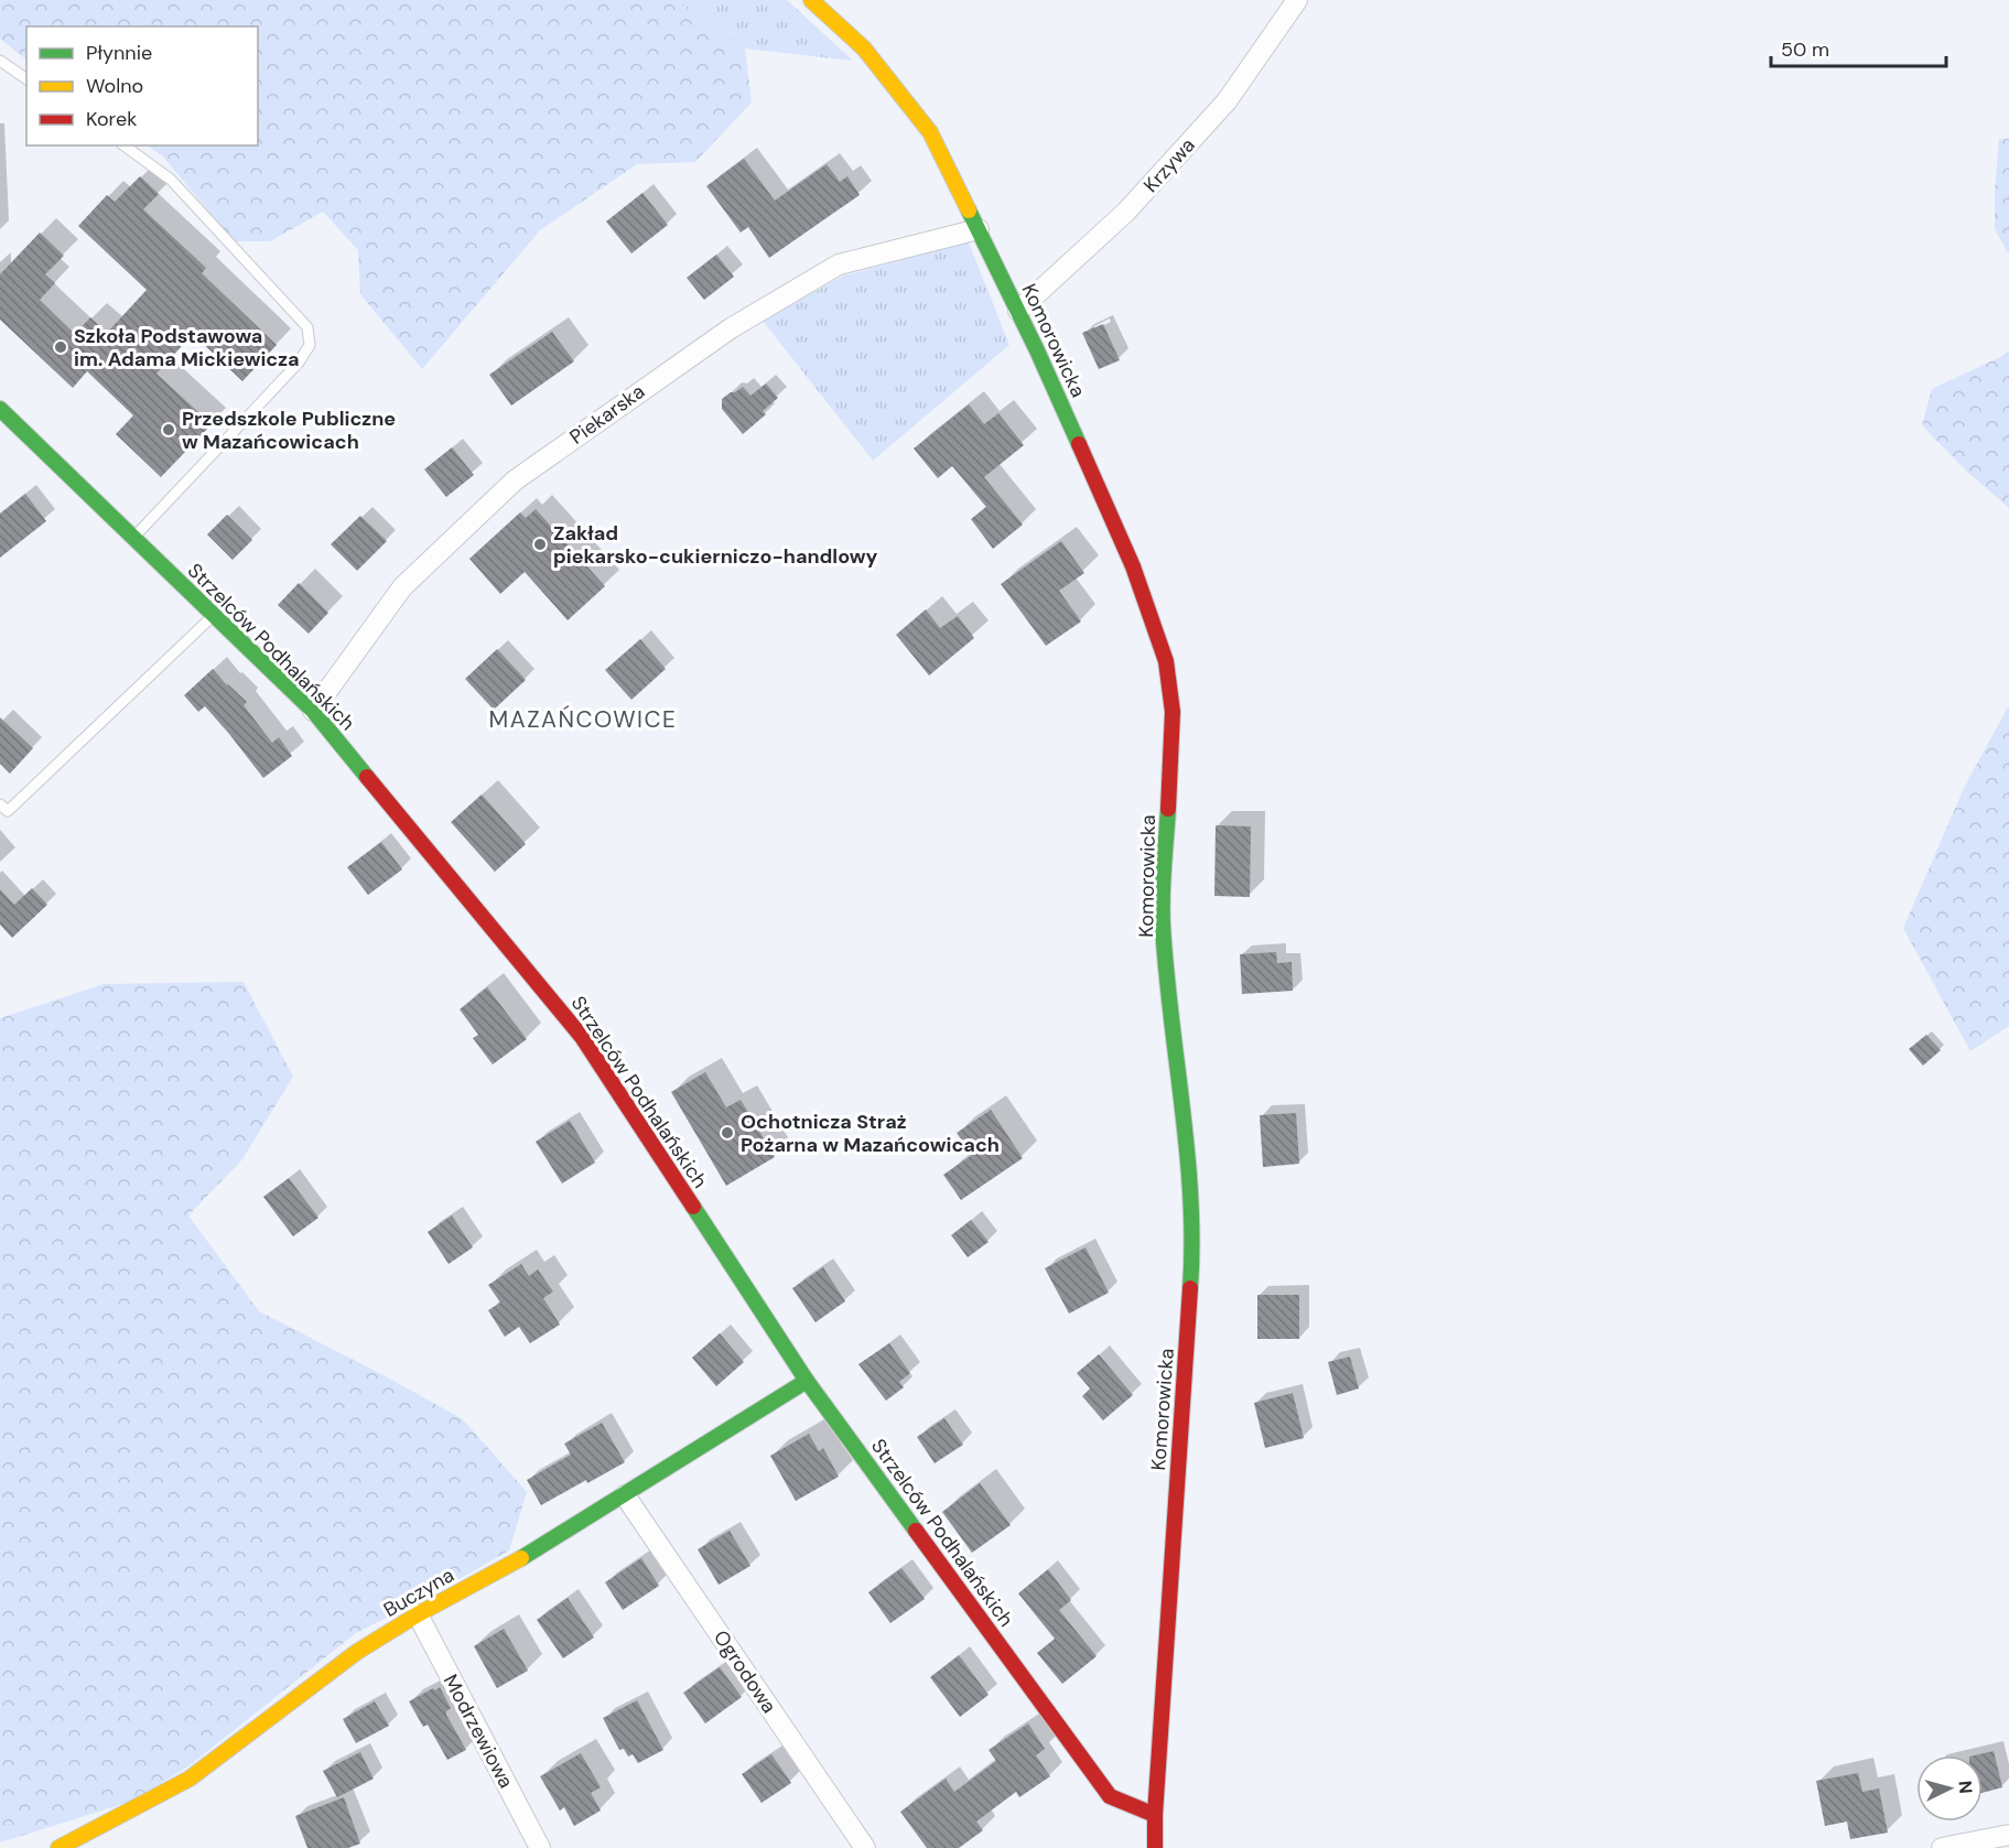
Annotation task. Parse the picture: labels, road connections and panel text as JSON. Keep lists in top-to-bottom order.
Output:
{
  "streets": {
    "street": [
      "Krzywa",
      "Komorowicka",
      "Piekarska",
      "Strzelców Podhalańskich",
      "Buczyna",
      "Ogrodowa",
      "Modrzewiowa"
    ]
  },
  "crossings": [
    ["Krzywa", "Komorowicka"],
    ["Komorowicka", "Piekarska"],
    ["Komorowicka", "Strzelców Podhalańskich"],
    ["Piekarska", "Strzelców Podhalańskich"],
    ["Strzelców Podhalańskich", "Buczyna"],
    ["Buczyna", "Ogrodowa"],
    ["Buczyna", "Modrzewiowa"]
  ],
  "districts": ["MAZAŃCOWICE"],
  "places": [
    "Szkoła Podstawowa im. Adama Mickiewicza",
    "Przedszkole Publiczne w Mazańcowicach",
    "Zakład piekarsko-cukierniczo-handlowy",
    "Ochotnicza Straż Pożarna w Mazańcowicach"
  ],
  "legend": ["Płynnie", "Wolno", "Korek"],
  "scale_bar": "50 m",
  "north": "right"
}
